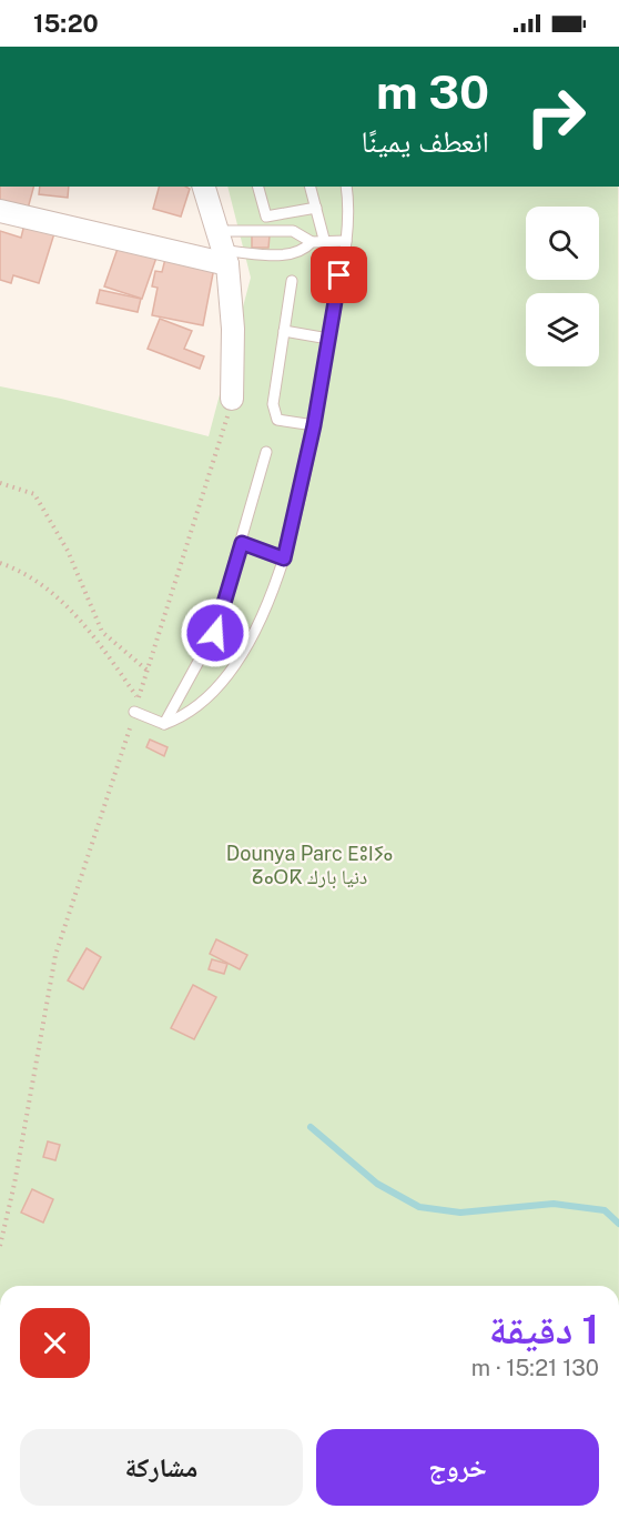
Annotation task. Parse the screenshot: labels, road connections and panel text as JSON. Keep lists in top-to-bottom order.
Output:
{
  "parks": ["Dounya Parc ⴹⵓⵏⵢⴰ ⵒⴰⵔⴽ دنيا بارك"],
  "page": {
    "status": "15:20",
    "turn": ["30 m", "انعطف يمينًا"],
    "heading": ["1 دقيقة", "130 m · 15:21"],
    "buttons": ["خروج", "مشاركة"]
  }
}
